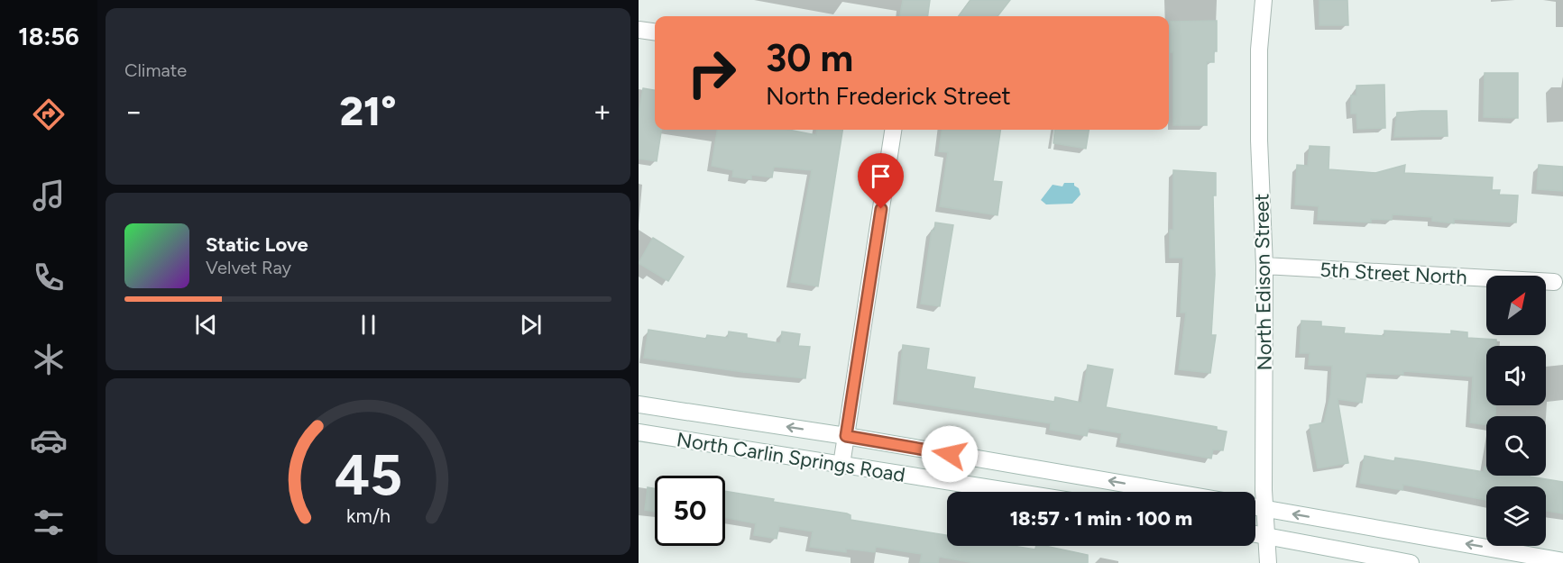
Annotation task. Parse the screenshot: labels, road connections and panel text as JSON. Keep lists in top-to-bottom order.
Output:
{
  "streets": {
    "main road": ["5th Street North", "North Edison Street", "North Carlin Springs Road"]
  },
  "crossings": [
    ["5th Street North", "North Edison Street"]
  ],
  "north": "top right",
  "page": {
    "tabs": "18:56",
    "tile": "Climate",
    "turn": ["30 m", "North Frederick Street"],
    "heat": ["−", "21°", "+"],
    "song": ["Static Love", "Velvet Ray"],
    "limit": "50",
    "trip": "18:57 · 1 min · 100 m",
    "gauge": ["45", "km/h"]
  }
}
